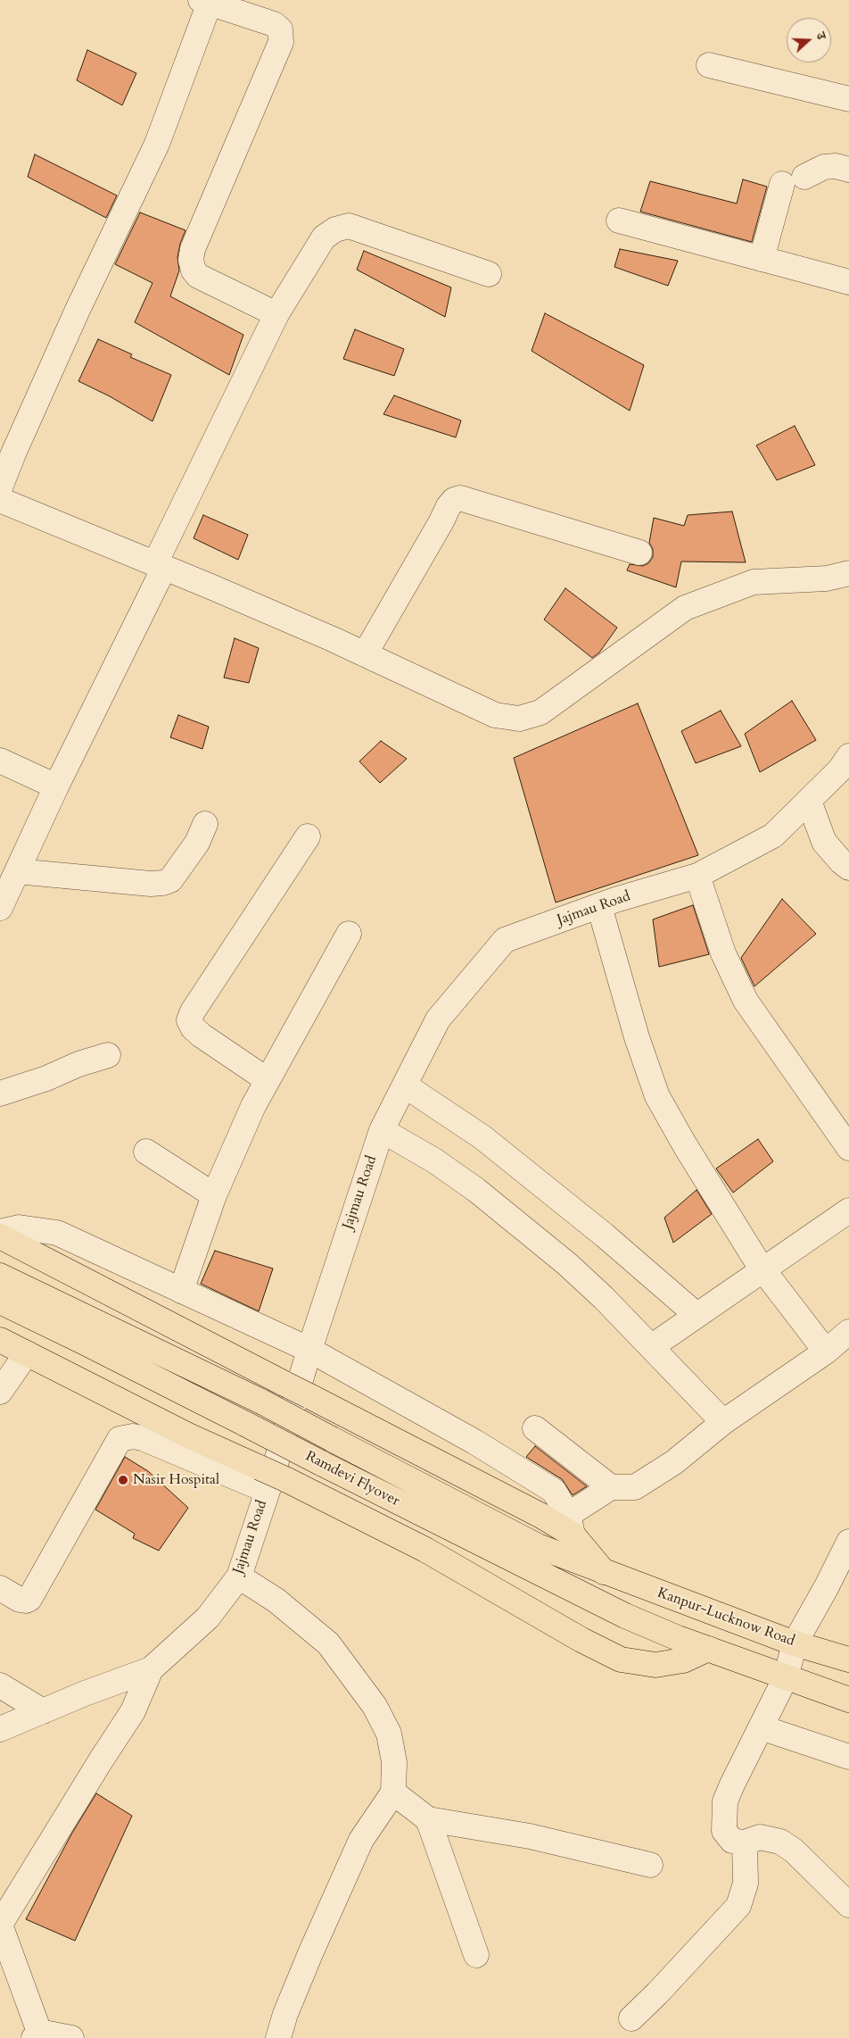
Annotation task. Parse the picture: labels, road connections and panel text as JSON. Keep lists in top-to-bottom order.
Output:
{
  "streets": {
    "main road": ["Ramdevi Flyover", "Kanpur-Lucknow Road"],
    "street": ["Jajmau Road"]
  },
  "crossings": [
    ["Ramdevi Flyover", "Kanpur-Lucknow Road"]
  ],
  "places": ["Nasir Hospital"],
  "north": "right"
}
